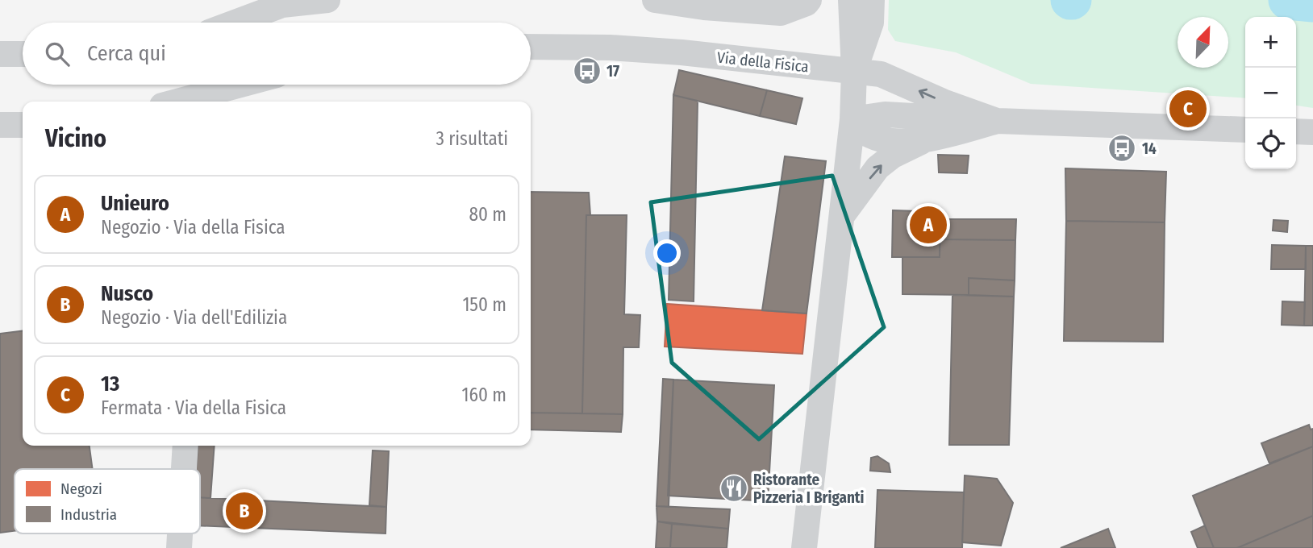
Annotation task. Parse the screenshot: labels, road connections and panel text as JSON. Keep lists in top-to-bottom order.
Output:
{
  "streets": {
    "street": ["Via della Fisica"]
  },
  "places": {
    "bus stop": ["17", "14"],
    "restaurant": ["Ristorante Pizzeria I Briganti"]
  },
  "legend": ["Negozi", "Industria"],
  "north": "top right",
  "page": {
    "map_buttons": ["+", "−"],
    "search": "Cerca qui",
    "pins": ["C", "A", "B"],
    "heading": ["Vicino", "3 risultati"],
    "list": [
      {
        "mark": "A",
        "name": "Unieuro",
        "note": "Negozio · Via della Fisica",
        "value": "80 m"
      },
      {
        "mark": "B",
        "name": "Nusco",
        "note": "Negozio · Via dell'Edilizia",
        "value": "150 m"
      },
      {
        "mark": "C",
        "name": "13",
        "note": "Fermata · Via della Fisica",
        "value": "160 m"
      }
    ]
  }
}
